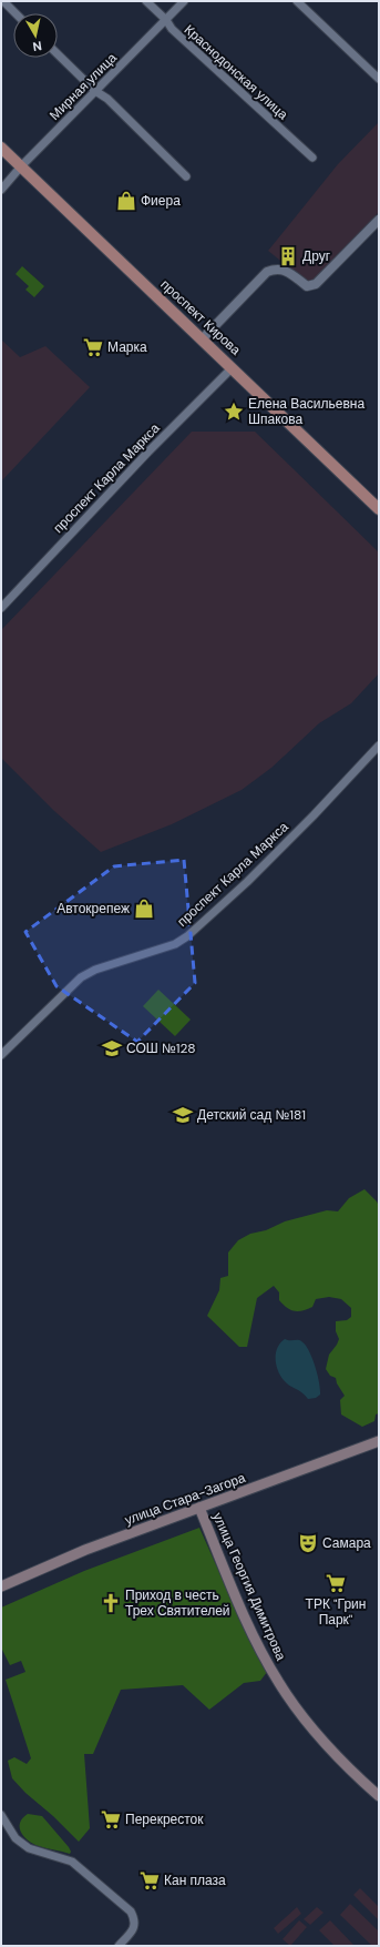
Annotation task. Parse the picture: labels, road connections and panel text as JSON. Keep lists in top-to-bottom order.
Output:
{
  "streets": {
    "main road": ["проспект Кирова", "улица Стара-Загора", "улица Георгия Димитрова"],
    "street": ["Краснодонская улица", "Мирная улица", "проспект Карла Маркса"]
  },
  "crossings": [
    ["Краснодонская улица", "Мирная улица"],
    ["Мирная улица", "проспект Кирова"],
    ["проспект Кирова", "проспект Карла Маркса"],
    ["улица Стара-Загора", "улица Георгия Димитрова"]
  ],
  "places": {
    "shop": ["Фиера", "Автокрепеж"],
    "building": ["Друг"],
    "supermarket": [
      "Марка",
      "ТРК \"Грин Парк\"",
      "Перекресток",
      "Кан плаза"
    ],
    "place": ["Елена Васильевна Шпакова"],
    "school or university": ["СОШ №128", "Детский сад №181"],
    "theatre": ["Самара"],
    "church": ["Приход в честь Трех Святителей"]
  },
  "north": "bottom"
}
